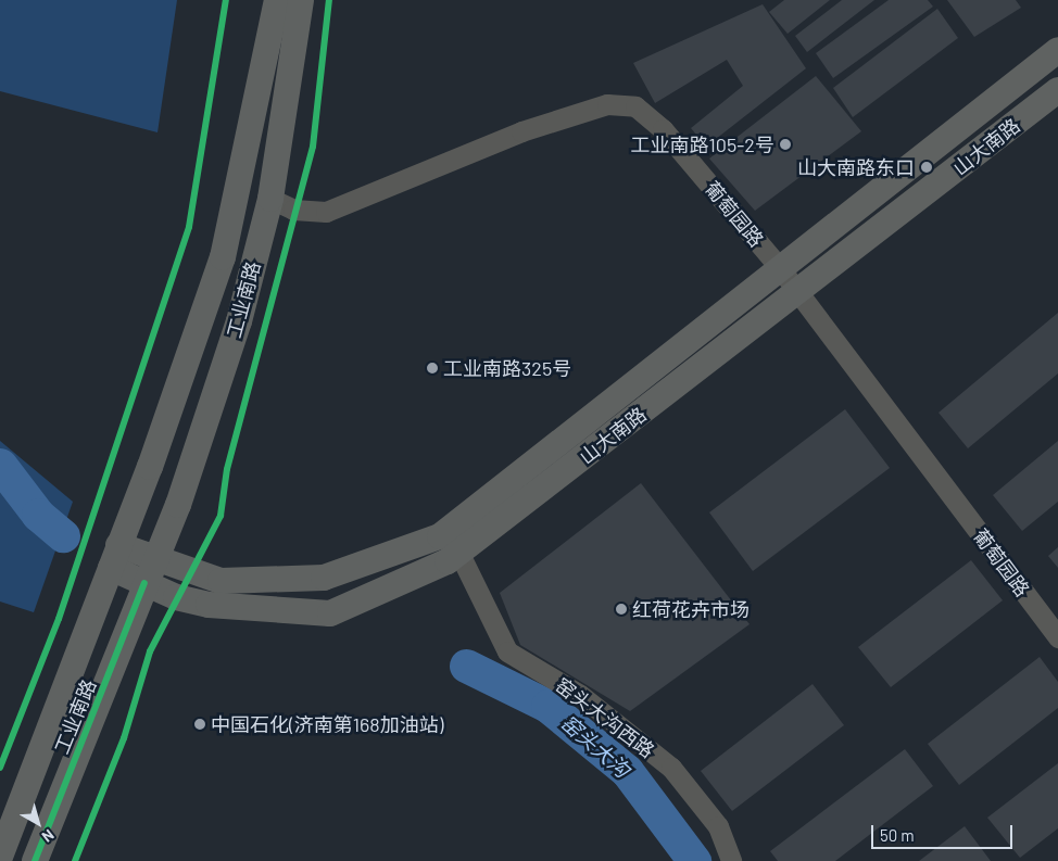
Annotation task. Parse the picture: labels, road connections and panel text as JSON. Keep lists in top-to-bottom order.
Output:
{
  "streets": {
    "main road": ["山大南路", "工业南路"],
    "street": ["葡萄园路", "窑头大沟西路"]
  },
  "crossings": [
    ["山大南路", "葡萄园路"],
    ["山大南路", "工业南路"],
    ["山大南路", "窑头大沟西路"],
    ["葡萄园路", "工业南路"]
  ],
  "water": ["窑头大沟"],
  "places": [
    "工业南路105-2号",
    "山大南路东口",
    "工业南路325号",
    "红荷花卉市场",
    "中国石化(济南第168加油站)"
  ],
  "scale_bar": "50 m",
  "north": "bottom right"
}
